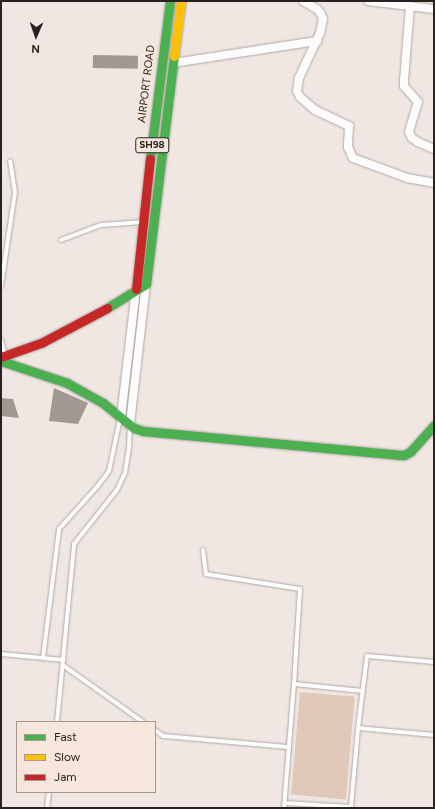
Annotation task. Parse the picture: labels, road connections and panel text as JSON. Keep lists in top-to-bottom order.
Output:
{
  "streets": {
    "main road": ["AIRPORT ROAD", "SH98"]
  },
  "legend": ["Fast", "Slow", "Jam"],
  "north": "bottom"
}
